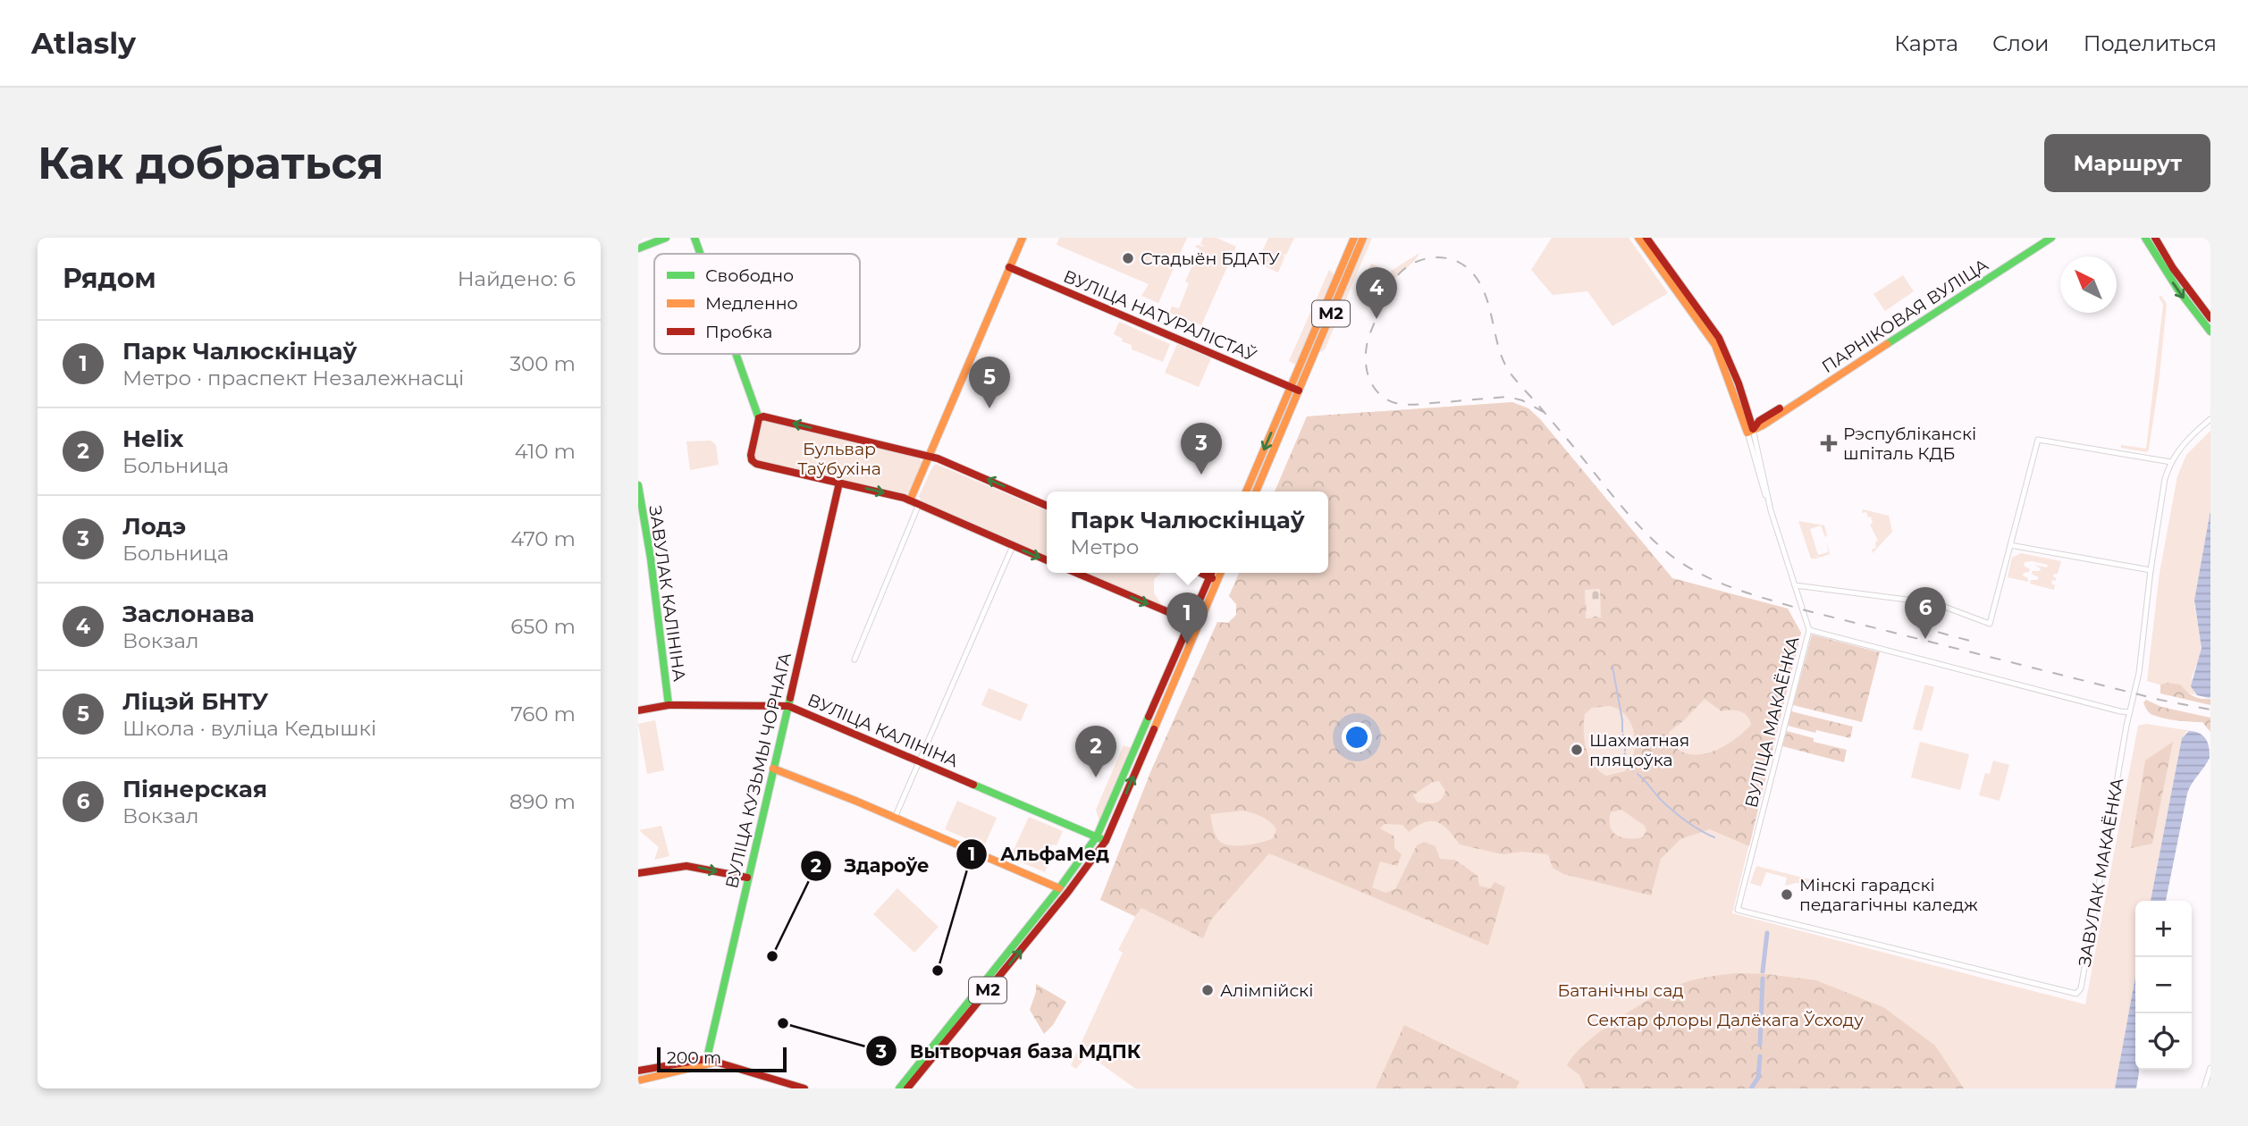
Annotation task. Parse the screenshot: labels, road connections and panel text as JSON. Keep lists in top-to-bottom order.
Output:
{
  "streets": {
    "main road": [
      "М2",
      "ВУЛІЦА НАТУРАЛІСТАЎ",
      "ПАРНІКОВАЯ ВУЛІЦА",
      "ЗАВУЛАК КАЛІНІНА",
      "ВУЛІЦА МАКАЁНКА",
      "ВУЛІЦА КАЛІНІНА",
      "ВУЛІЦА КУЗЬМЫ ЧОРНАГА"
    ],
    "street": ["ЗАВУЛАК МАКАЁНКА"]
  },
  "crossings": [
    ["М2", "ВУЛІЦА НАТУРАЛІСТАЎ"],
    ["М2", "ВУЛІЦА КАЛІНІНА"],
    ["ПАРНІКОВАЯ ВУЛІЦА", "ВУЛІЦА МАКАЁНКА"],
    ["ЗАВУЛАК КАЛІНІНА", "ВУЛІЦА КАЛІНІНА"],
    ["ВУЛІЦА МАКАЁНКА", "ЗАВУЛАК МАКАЁНКА"],
    ["ВУЛІЦА КАЛІНІНА", "ВУЛІЦА КУЗЬМЫ ЧОРНАГА"]
  ],
  "parks": ["Бульвар Таўбухіна", "Батанічны сад", "Сектар флоры Далёкага Ўсходу"],
  "places": {
    "other": [
      "Стадыён БДАТУ",
      "Шахматная пляцоўка",
      "Мінскі гарадскі педагагічны каледж",
      "Здароўе",
      "АльфаМед",
      "Алімпійскі",
      "Вытворчая база МДПК"
    ],
    "health": ["Рэспубліканскі шпіталь КДБ"]
  },
  "legend": ["Свободно", "Медленно", "Пробка"],
  "scale_bar": "200 m",
  "north": "top left",
  "page": {
    "header": "Atlasly",
    "nav": ["Карта", "Слои", "Поделиться"],
    "buttons": "Маршрут",
    "title": "Как добраться",
    "heading": ["Рядом", "Найдено: 6"],
    "pins": [
      "4",
      "5",
      "3",
      "6",
      "1",
      "2"
    ],
    "list": [
      {
        "mark": "1",
        "name": "Парк Чалюскінцаў",
        "note": "Метро · праспект Незалежнасці",
        "value": "300 m"
      },
      {
        "mark": "2",
        "name": "Helix",
        "note": "Больница",
        "value": "410 m"
      },
      {
        "mark": "3",
        "name": "Лодэ",
        "note": "Больница",
        "value": "470 m"
      },
      {
        "mark": "4",
        "name": "Заслонава",
        "note": "Вокзал",
        "value": "650 m"
      },
      {
        "mark": "5",
        "name": "Ліцэй БНТУ",
        "note": "Школа · вуліца Кедышкі",
        "value": "760 m"
      },
      {
        "mark": "6",
        "name": "Піянерская",
        "note": "Вокзал",
        "value": "890 m"
      }
    ],
    "popup": ["Парк Чалюскінцаў", "Метро"],
    "map_buttons": ["+", "−"],
    "scale": "200 m"
  }
}
